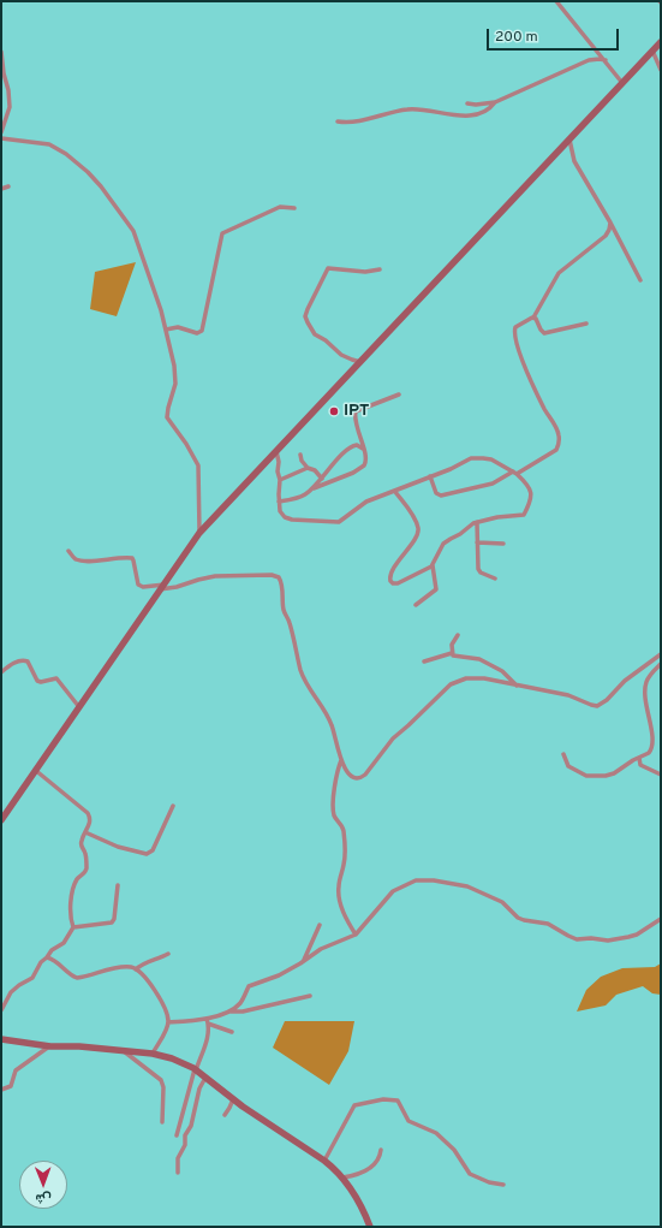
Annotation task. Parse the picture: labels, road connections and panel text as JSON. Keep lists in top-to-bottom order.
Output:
{
  "places": ["IPT"],
  "scale_bar": "200 m",
  "north": "bottom"
}
